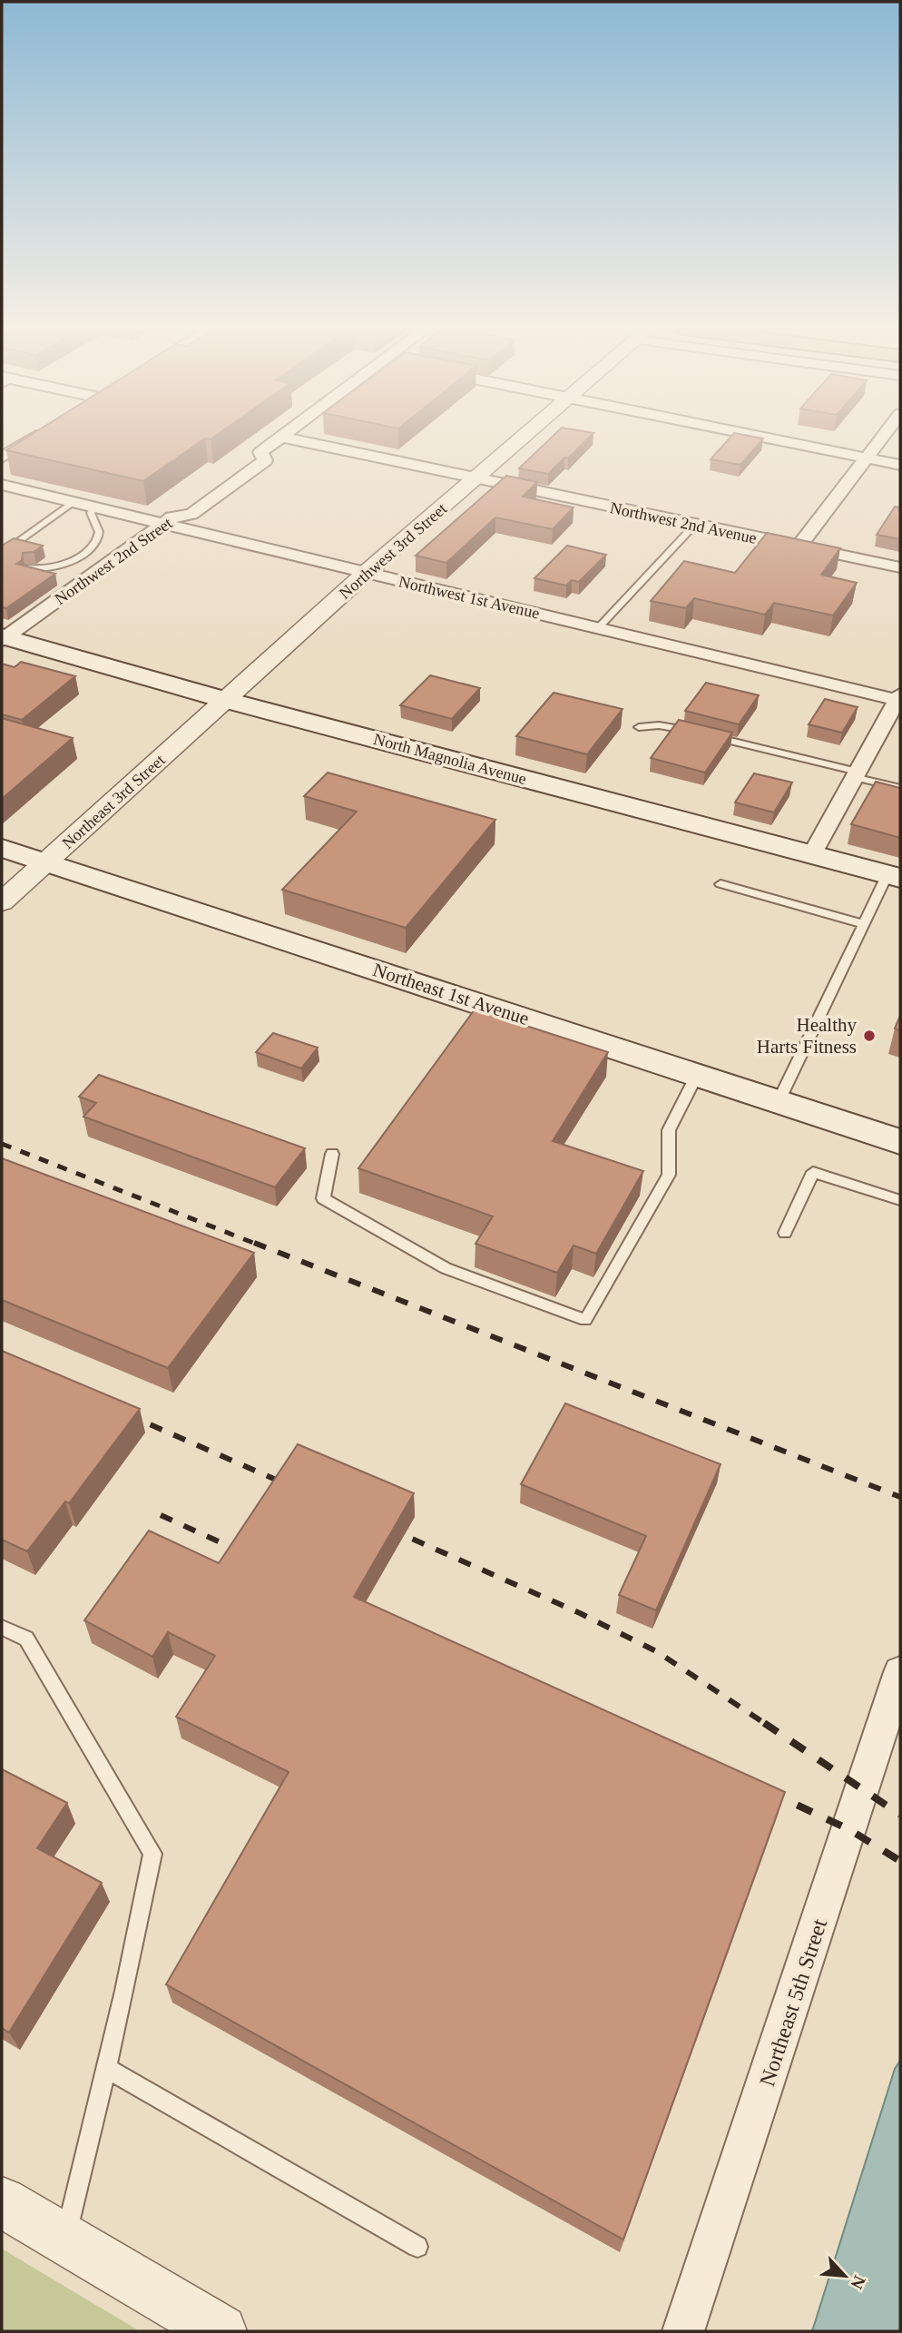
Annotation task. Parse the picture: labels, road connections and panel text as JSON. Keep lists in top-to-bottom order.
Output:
{
  "streets": {
    "main road": ["North Magnolia Avenue", "Northeast 1st Avenue"],
    "street": [
      "Northwest 2nd Avenue",
      "Northwest 3rd Street",
      "Northwest 2nd Street",
      "Northwest 1st Avenue",
      "Northeast 3rd Street",
      "Northeast 5th Street"
    ]
  },
  "crossings": [
    ["Northwest 2nd Avenue", "Northwest 3rd Street"],
    ["Northwest 3rd Street", "Northwest 1st Avenue"],
    ["Northwest 3rd Street", "North Magnolia Avenue"],
    ["Northwest 3rd Street", "Northeast 3rd Street"],
    ["Northwest 2nd Street", "Northwest 1st Avenue"],
    ["Northwest 2nd Street", "North Magnolia Avenue"],
    ["North Magnolia Avenue", "Northeast 3rd Street"],
    ["Northeast 3rd Street", "Northeast 1st Avenue"]
  ],
  "places": ["Healthy Harts Fitness"],
  "north": "bottom right"
}
